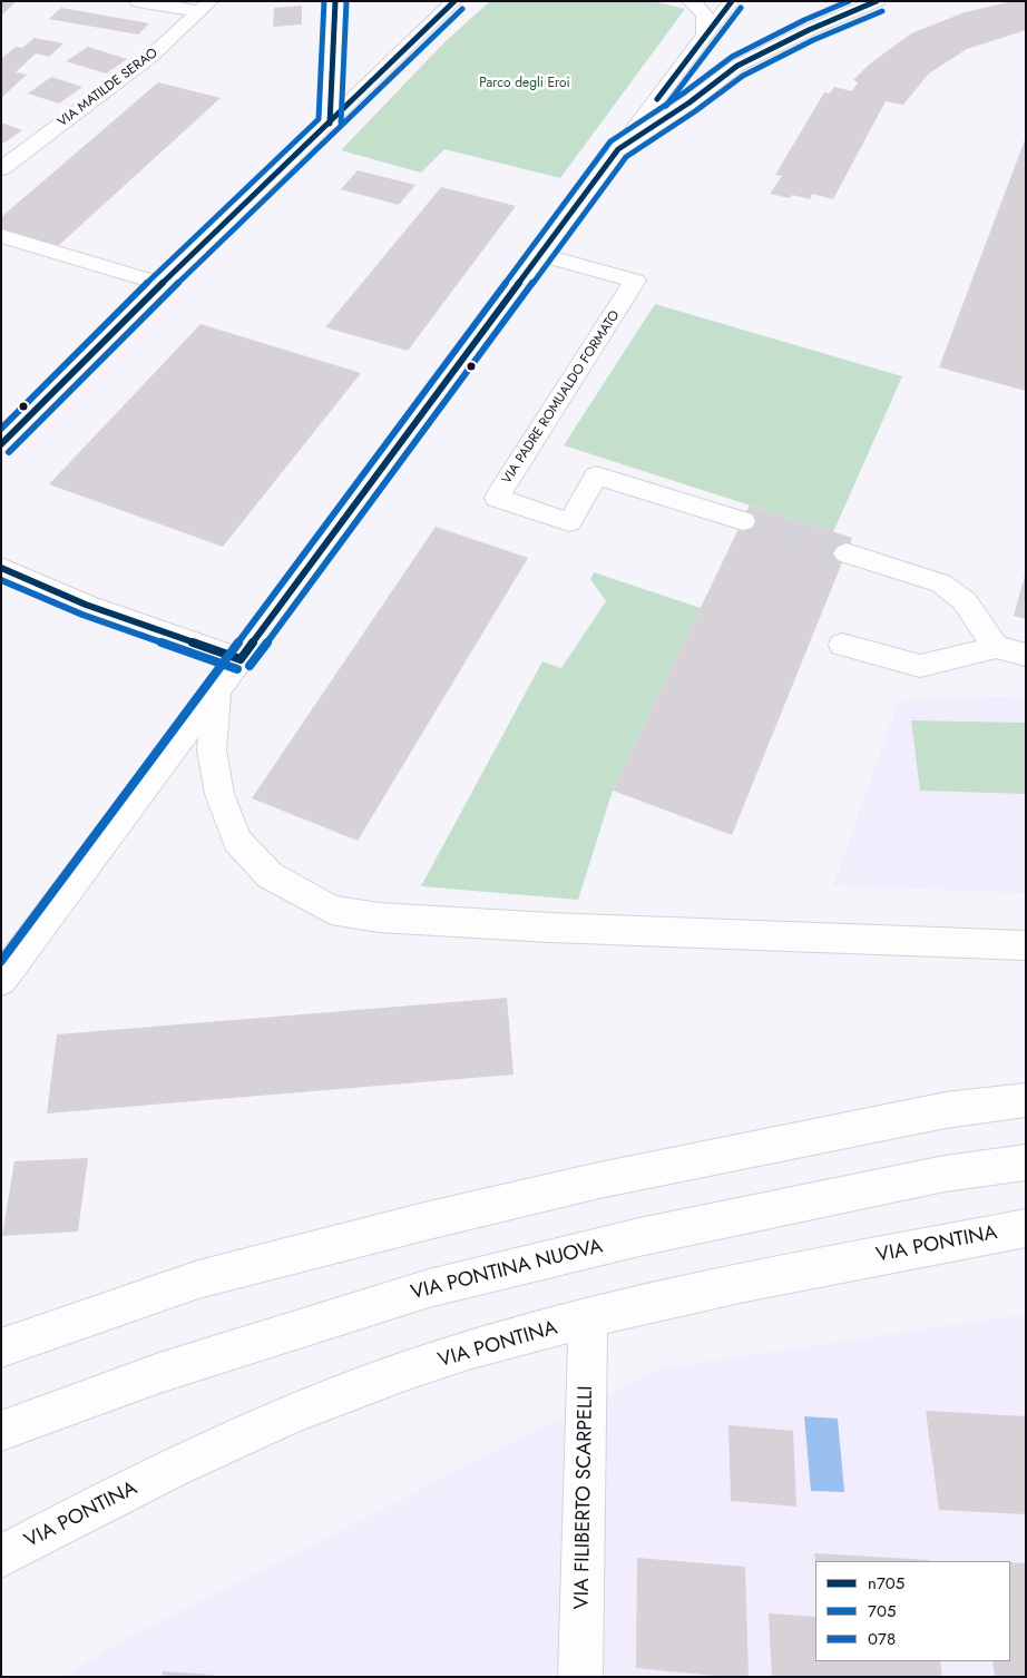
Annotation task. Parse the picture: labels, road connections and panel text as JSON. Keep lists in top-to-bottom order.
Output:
{
  "streets": {
    "main road": [
      "VIA MATILDE SERAO",
      "VIA PADRE ROMUALDO FORMATO",
      "VIA PONTINA",
      "VIA PONTINA NUOVA",
      "VIA FILIBERTO SCARPELLI"
    ]
  },
  "crossings": [
    ["VIA PONTINA", "VIA FILIBERTO SCARPELLI"]
  ],
  "parks": ["Parco degli Eroi"],
  "lines": ["transit line n705", "transit line 705", "transit line 078"],
  "legend": ["n705", "705", "078"]
}
